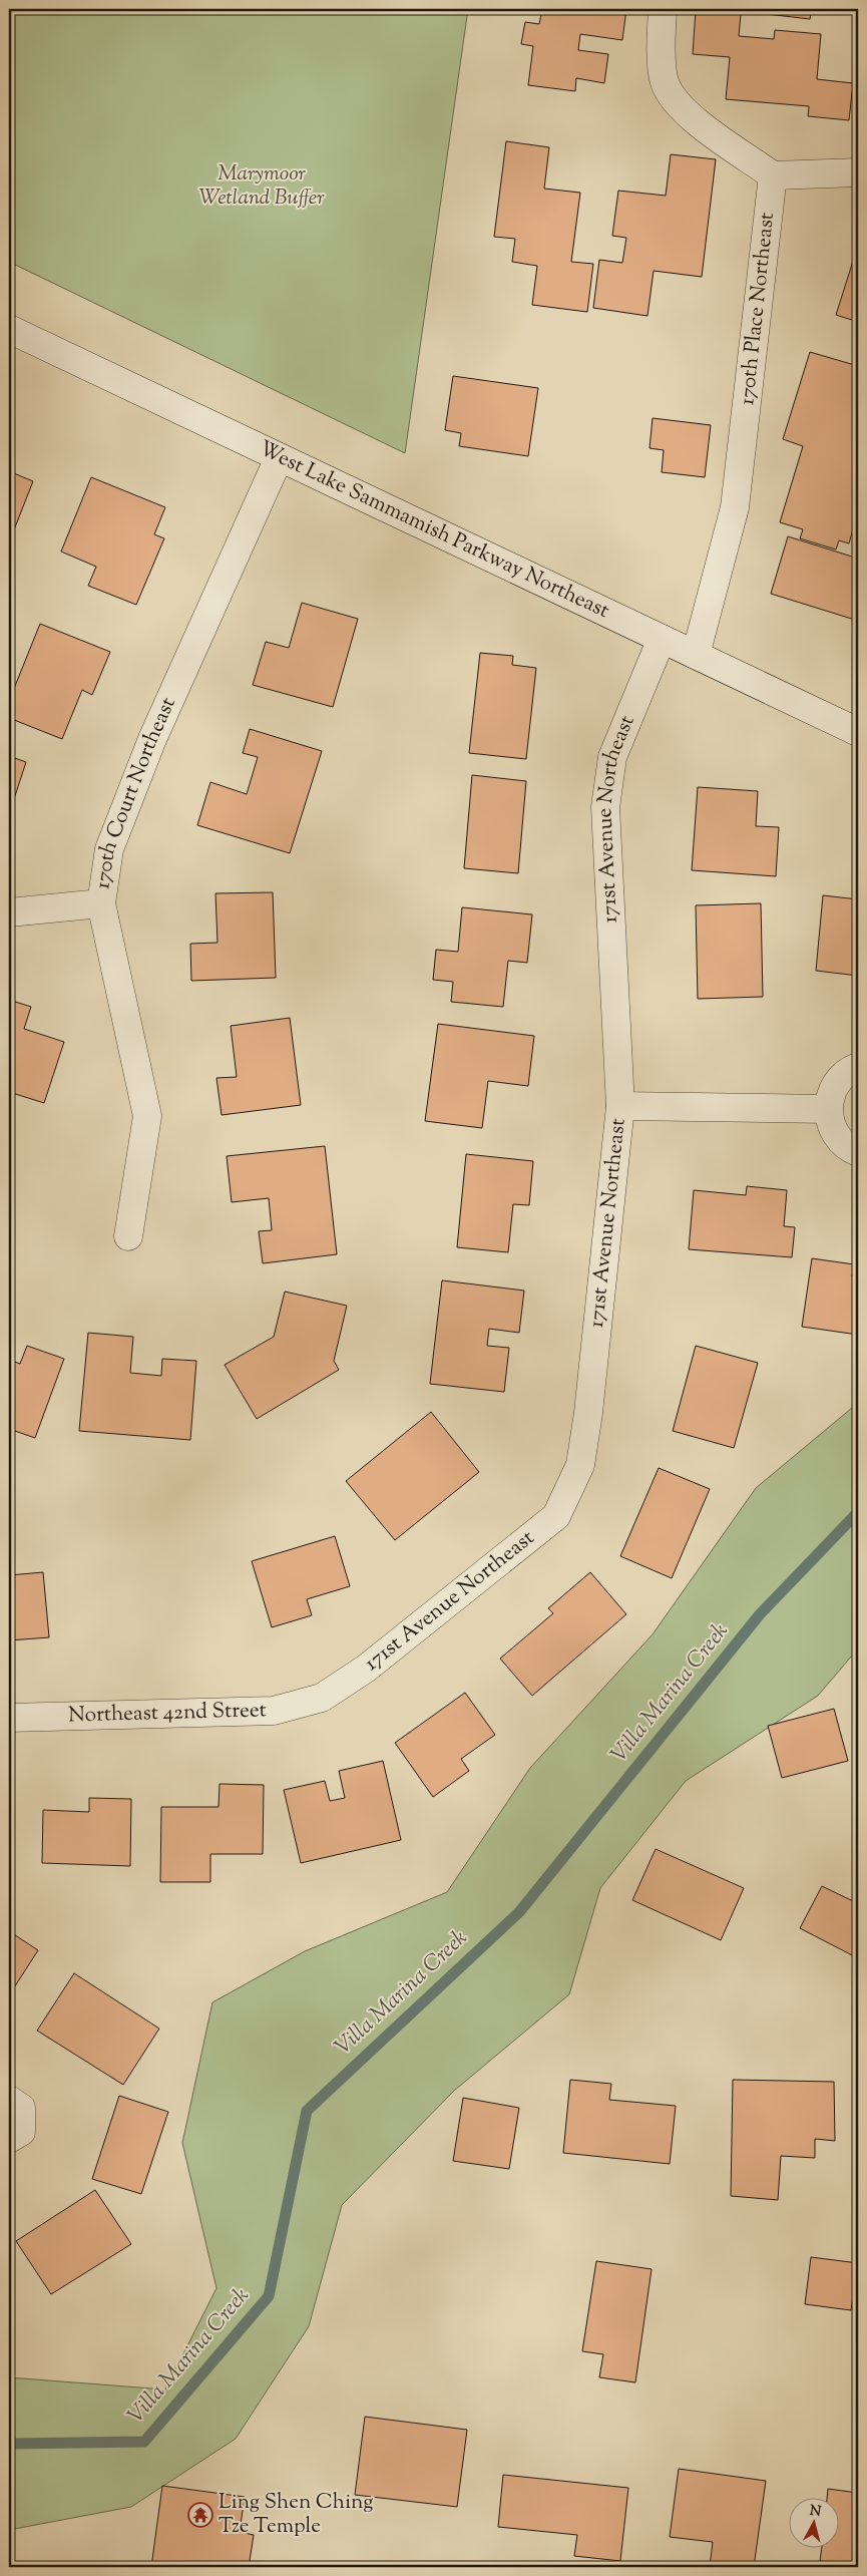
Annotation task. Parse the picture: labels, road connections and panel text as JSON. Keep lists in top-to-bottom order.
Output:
{
  "streets": {
    "street": [
      "170th Place Northeast",
      "West Lake Sammamish Parkway Northeast",
      "170th Court Northeast",
      "171st Avenue Northeast",
      "Northeast 42nd Street"
    ]
  },
  "crossings": [
    ["170th Place Northeast", "West Lake Sammamish Parkway Northeast"],
    ["West Lake Sammamish Parkway Northeast", "170th Court Northeast"],
    ["West Lake Sammamish Parkway Northeast", "171st Avenue Northeast"],
    ["171st Avenue Northeast", "Northeast 42nd Street"]
  ],
  "water": ["Villa Marina Creek"],
  "parks": ["Marymoor Wetland Buffer"],
  "places": {
    "temple": ["Ling Shen Ching Tze Temple"]
  },
  "north": "top"
}
